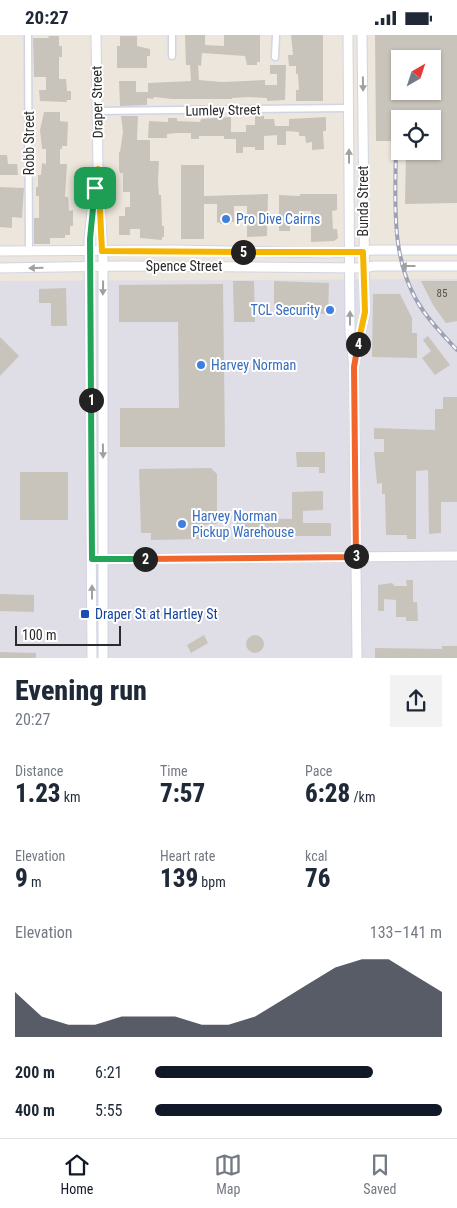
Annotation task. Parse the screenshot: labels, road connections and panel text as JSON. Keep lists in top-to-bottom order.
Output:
{
  "streets": {
    "street": [
      "Draper Street",
      "Lumley Street",
      "Robb Street",
      "Bunda Street",
      "Spence Street"
    ]
  },
  "crossings": [
    ["Draper Street", "Lumley Street"],
    ["Draper Street", "Spence Street"],
    ["Lumley Street", "Bunda Street"],
    ["Robb Street", "Spence Street"],
    ["Bunda Street", "Spence Street"]
  ],
  "places": {
    "other": [
      "Pro Dive Cairns",
      "TCL Security",
      "Harvey Norman",
      "Harvey Norman Pickup Warehouse"
    ],
    "transit": ["Draper St at Hartley St"]
  },
  "house_numbers": ["85"],
  "scale_bar": "100 m",
  "north": "top right",
  "page": {
    "status": "20:27",
    "pins": [
      "5",
      "4",
      "1",
      "3",
      "2"
    ],
    "scale": "100 m",
    "heading": ["Evening run", "20:27"],
    "stats": [
      ["Distance", "1.23 km"],
      ["Time", "7:57"],
      ["Pace", "6:28 /km"],
      ["Elevation", "9 m"],
      ["Heart rate", "139 bpm"],
      ["kcal", "76"]
    ],
    "chart": ["Elevation", "133–141 m"],
    "list": [
      {
        "name": "200 m",
        "note": "6:21"
      },
      {
        "name": "400 m",
        "note": "5:55"
      }
    ],
    "tabs": ["Home", "Map", "Saved"]
  }
}
